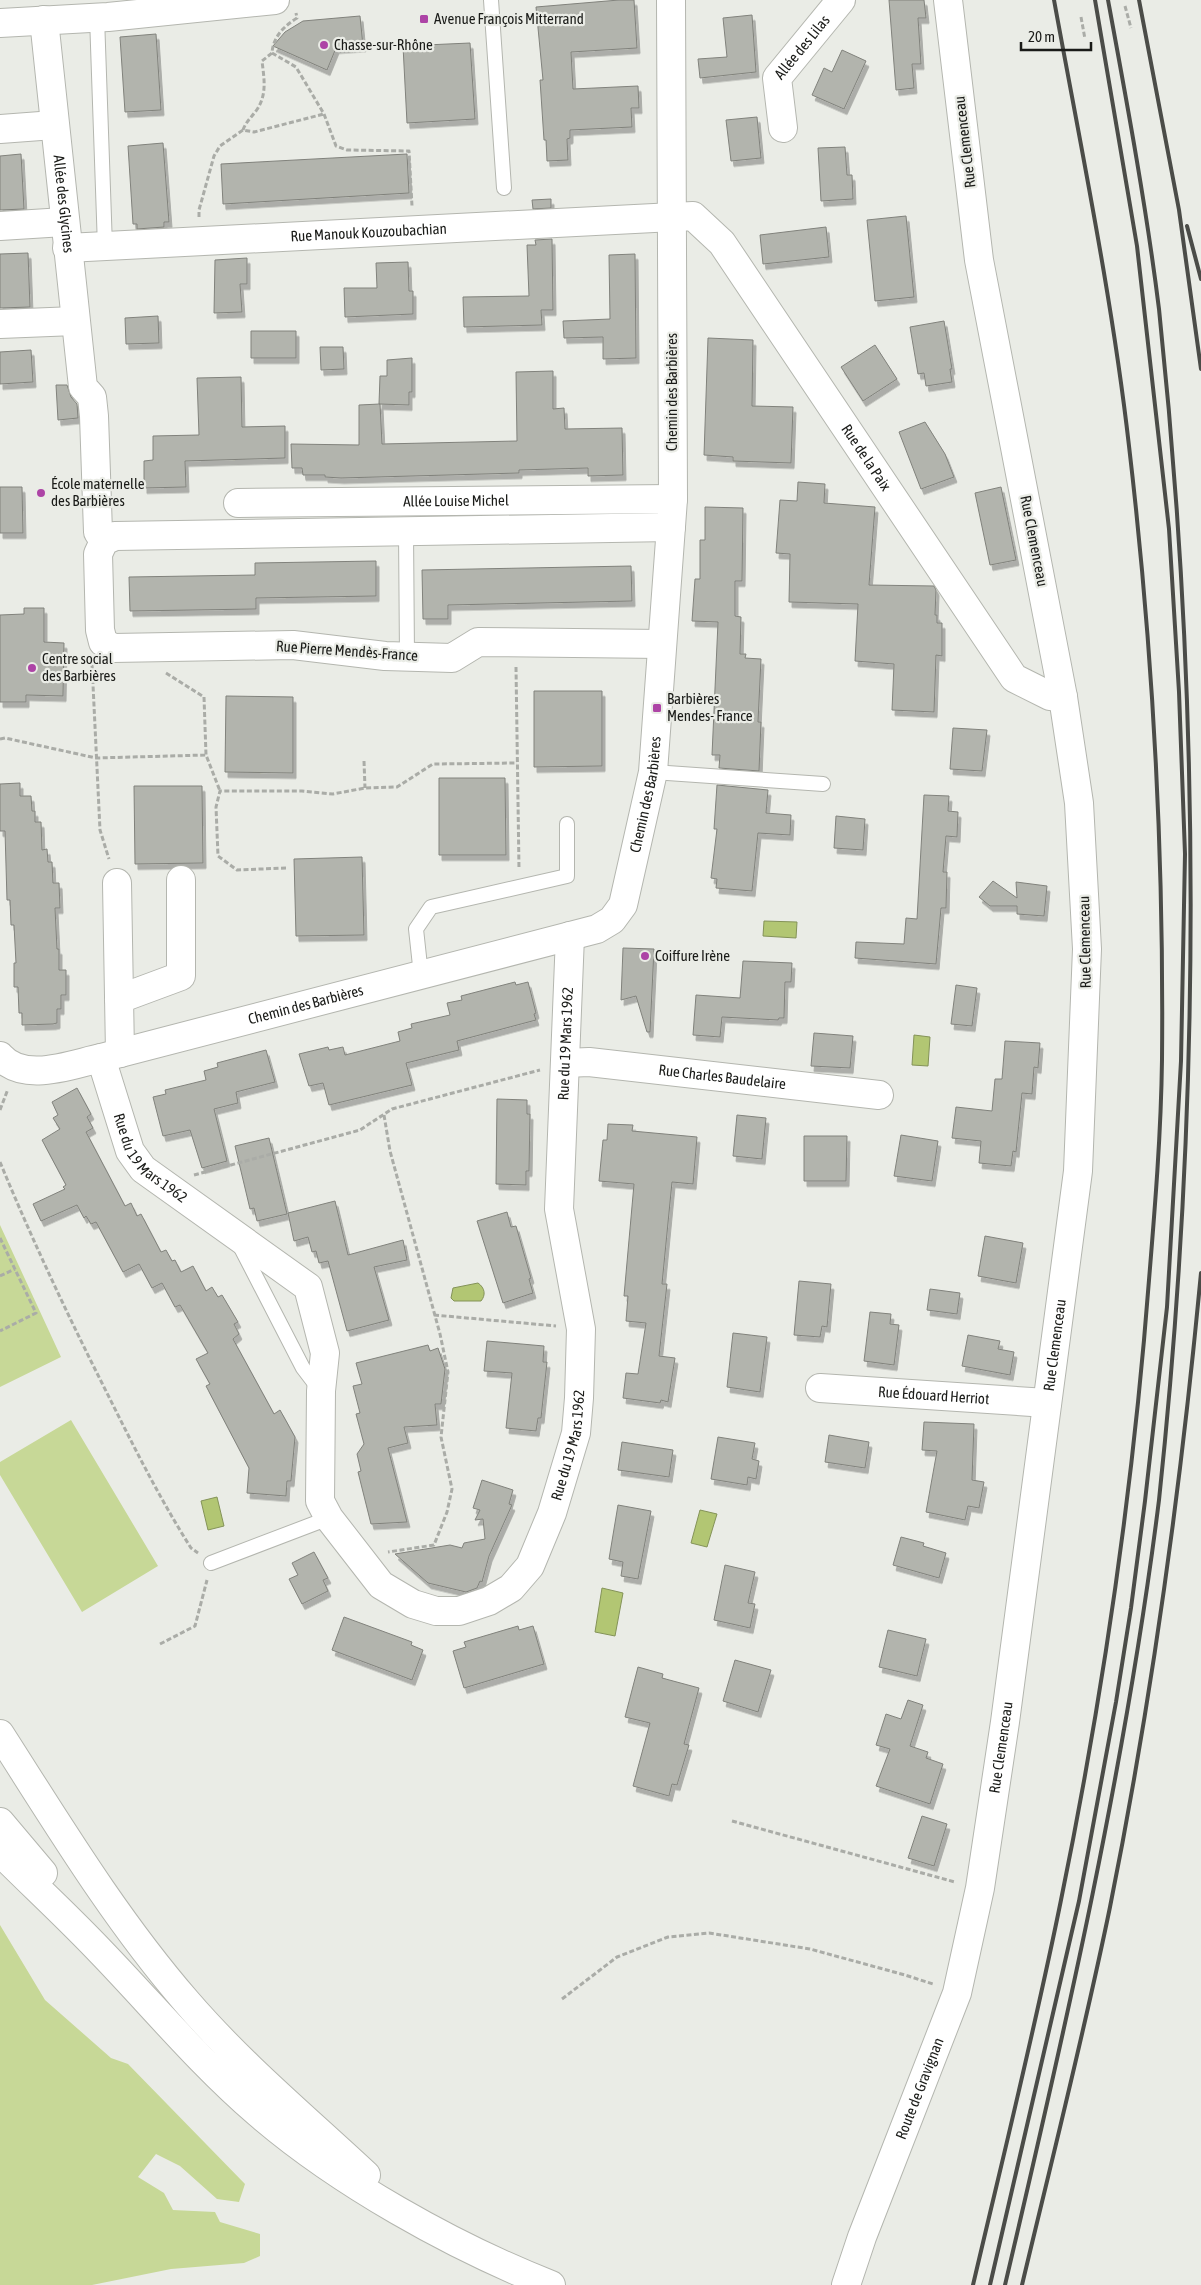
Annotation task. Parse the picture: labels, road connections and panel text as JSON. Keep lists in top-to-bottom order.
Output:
{
  "streets": {
    "main road": [
      "Allée des Lilas",
      "Rue Clemenceau",
      "Allée des Glycines",
      "Rue Manouk Kouzoubachian",
      "Chemin des Barbières",
      "Rue de la Paix",
      "Allée Louise Michel",
      "Rue Pierre Mendès-France",
      "Rue du 19 Mars 1962",
      "Rue Charles Baudelaire",
      "Rue Édouard Herriot",
      "Route de Gravignan"
    ]
  },
  "crossings": [
    ["Rue Clemenceau", "Rue de la Paix"],
    ["Rue Clemenceau", "Rue Édouard Herriot"],
    ["Rue Clemenceau", "Route de Gravignan"],
    ["Allée des Glycines", "Rue Manouk Kouzoubachian"],
    ["Allée des Glycines", "Rue Pierre Mendès-France"],
    ["Rue Manouk Kouzoubachian", "Chemin des Barbières"],
    ["Rue Manouk Kouzoubachian", "Rue de la Paix"],
    ["Chemin des Barbières", "Rue de la Paix"],
    ["Chemin des Barbières", "Allée Louise Michel"],
    ["Chemin des Barbières", "Rue Pierre Mendès-France"],
    ["Chemin des Barbières", "Rue du 19 Mars 1962"],
    ["Rue du 19 Mars 1962", "Rue Charles Baudelaire"]
  ],
  "places": {
    "transit": ["Avenue François Mitterrand", "Barbières Mendes- France"],
    "other": [
      "Chasse-sur-Rhône",
      "École maternelle des Barbières",
      "Centre social des Barbières",
      "Coiffure Irène"
    ]
  },
  "scale_bar": "20 m"
}
